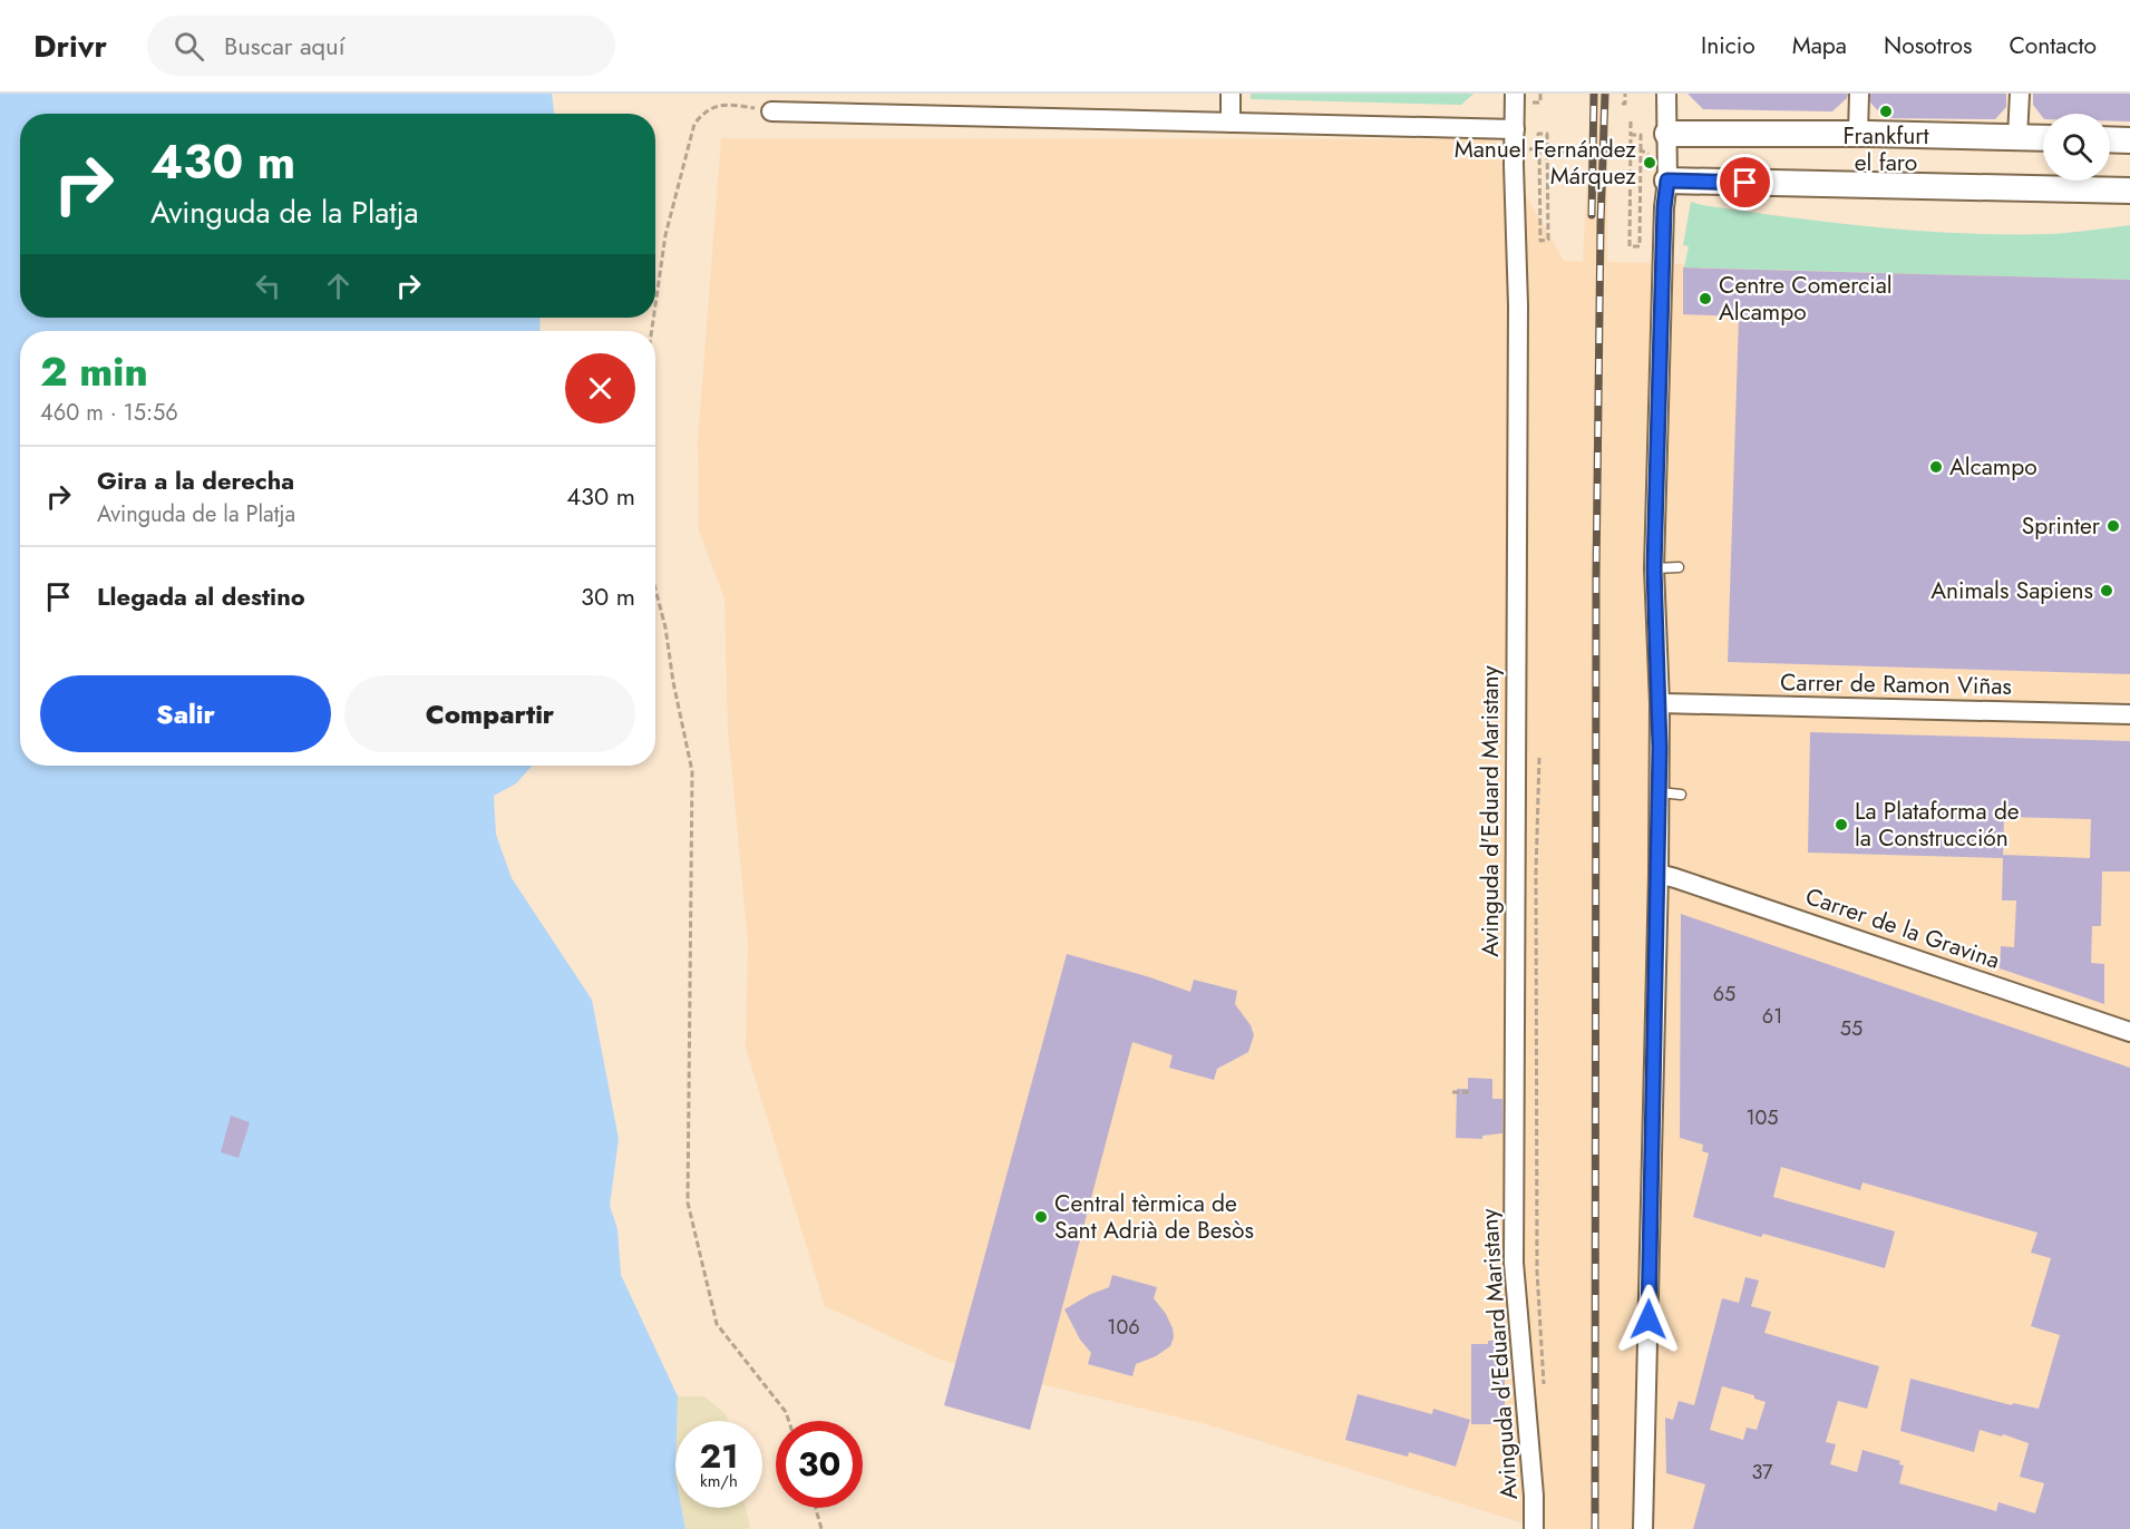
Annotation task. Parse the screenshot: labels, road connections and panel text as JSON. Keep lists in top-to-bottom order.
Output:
{
  "streets": {
    "street": ["Carrer de Ramon Viñas", "Avinguda d'Eduard Maristany", "Carrer de la Gravina"]
  },
  "places": [
    "Frankfurt el faro",
    "Manuel Fernández Márquez",
    "Centre Comercial Alcampo",
    "Alcampo",
    "Sprinter",
    "Animals Sapiens",
    "La Plataforma de la Construcción",
    "Central tèrmica de Sant Adrià de Besòs"
  ],
  "house_numbers": [
    "65",
    "61",
    "55",
    "105",
    "106",
    "37"
  ],
  "page": {
    "header": "Drivr",
    "search": "Buscar aquí",
    "nav": [
      "Inicio",
      "Mapa",
      "Nosotros",
      "Contacto"
    ],
    "turn": ["430 m", "Avinguda de la Platja"],
    "heading": ["2 min", "460 m · 15:56"],
    "list": [
      {
        "name": "Gira a la derecha",
        "note": "Avinguda de la Platja",
        "value": "430 m"
      },
      {
        "name": "Llegada al destino",
        "value": "30 m"
      }
    ],
    "buttons": ["Salir", "Compartir"],
    "speed": "21 km/h",
    "limit": "30"
  }
}
